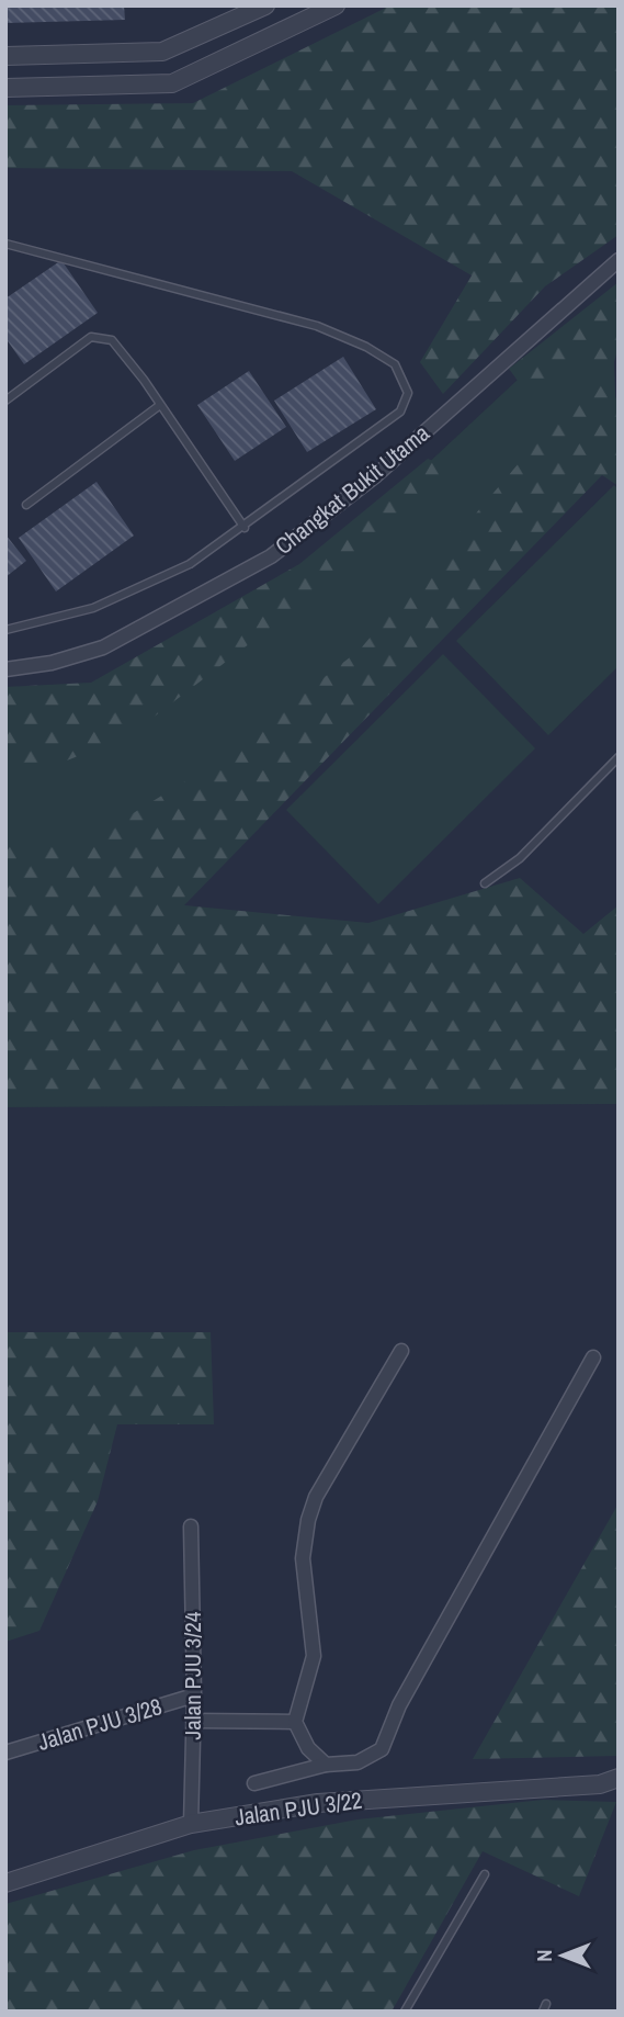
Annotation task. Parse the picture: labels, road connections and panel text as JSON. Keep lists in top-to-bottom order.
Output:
{
  "streets": {
    "street": [
      "Changkat Bukit Utama",
      "Jalan PJU 3/24",
      "Jalan PJU 3/28",
      "Jalan PJU 3/22"
    ]
  },
  "crossings": [
    ["Jalan PJU 3/24", "Jalan PJU 3/28"],
    ["Jalan PJU 3/24", "Jalan PJU 3/22"]
  ],
  "north": "left"
}
